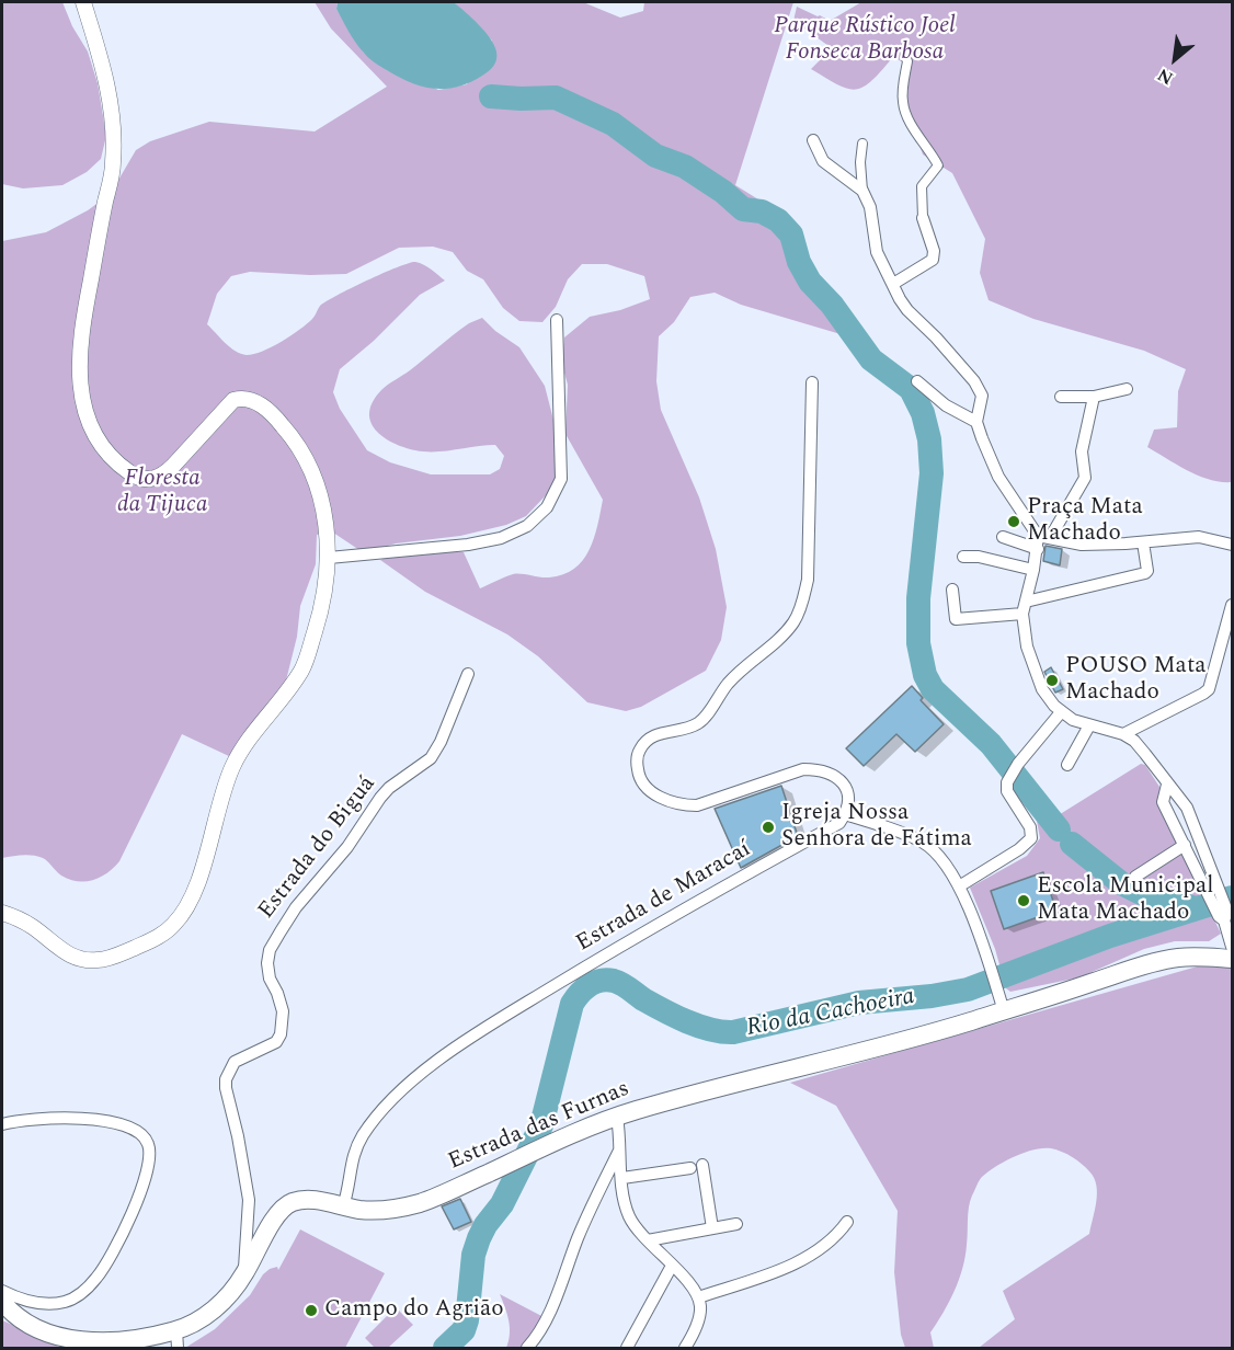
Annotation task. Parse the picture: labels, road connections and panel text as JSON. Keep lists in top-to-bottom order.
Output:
{
  "streets": {
    "main road": ["Estrada das Furnas"],
    "street": ["Estrada do Biguá", "Estrada de Maracaí"]
  },
  "crossings": [
    ["Estrada do Biguá", "Estrada das Furnas"],
    ["Estrada de Maracaí", "Estrada das Furnas"]
  ],
  "water": ["Rio da Cachoeira"],
  "parks": ["Parque Rústico Joel Fonseca Barbosa", "Floresta da Tijuca"],
  "places": [
    "Praça Mata Machado",
    "POUSO Mata Machado",
    "Igreja Nossa Senhora de Fátima",
    "Escola Municipal Mata Machado",
    "Campo do Agrião"
  ],
  "north": "bottom left"
}
